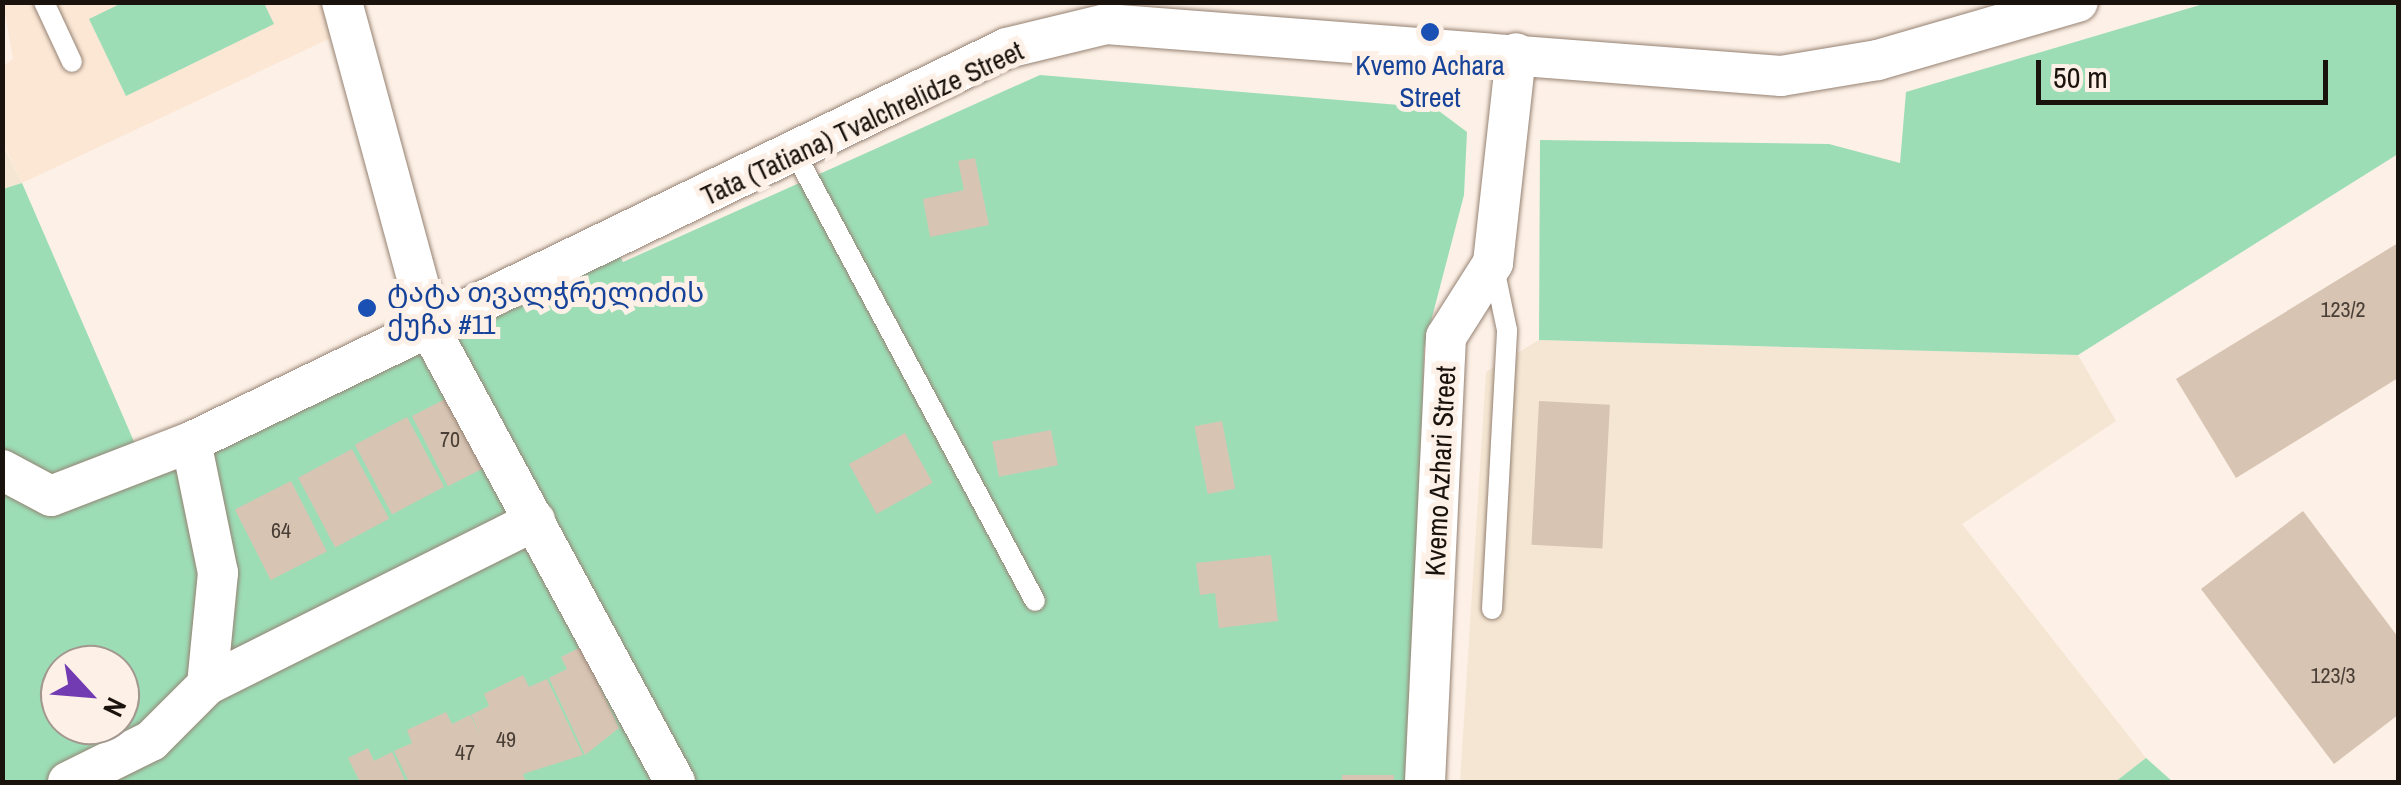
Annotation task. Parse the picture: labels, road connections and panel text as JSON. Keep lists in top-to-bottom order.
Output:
{
  "streets": {
    "street": ["Tata (Tatiana) Tvalchrelidze Street", "Kvemo Azhari Street"]
  },
  "crossings": [
    ["Tata (Tatiana) Tvalchrelidze Street", "Kvemo Azhari Street"]
  ],
  "places": ["Kvemo Achara Street", "ტატა თვალჭრელიძის ქუჩა #11"],
  "house_numbers": [
    "123/2",
    "70",
    "64",
    "123/3",
    "49",
    "47"
  ],
  "scale_bar": "50 m",
  "north": "bottom right"
}
